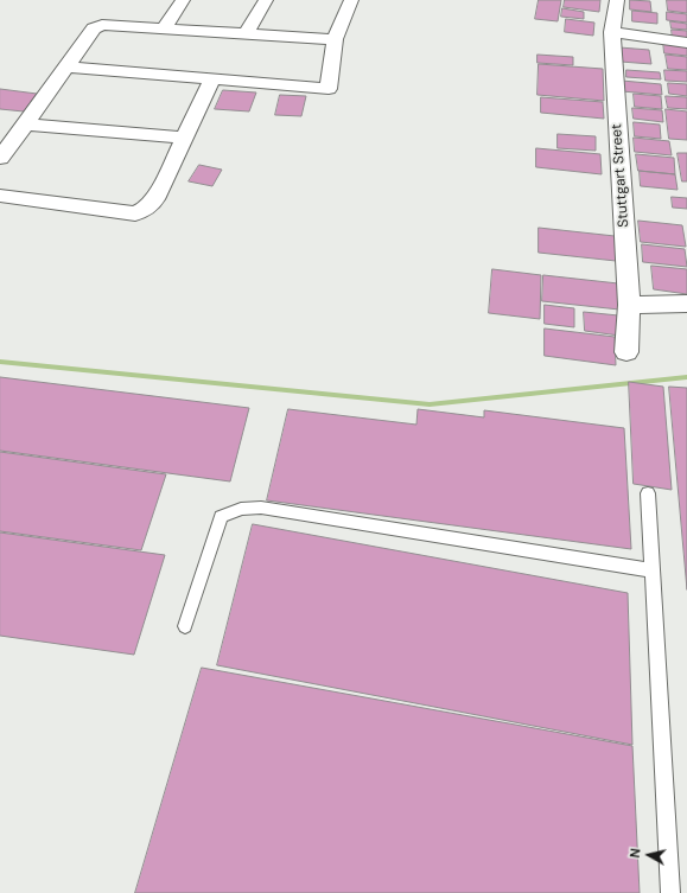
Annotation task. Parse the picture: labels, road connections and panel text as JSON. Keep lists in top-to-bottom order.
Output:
{
  "streets": {
    "street": ["Stuttgart Street"]
  },
  "north": "left"
}
